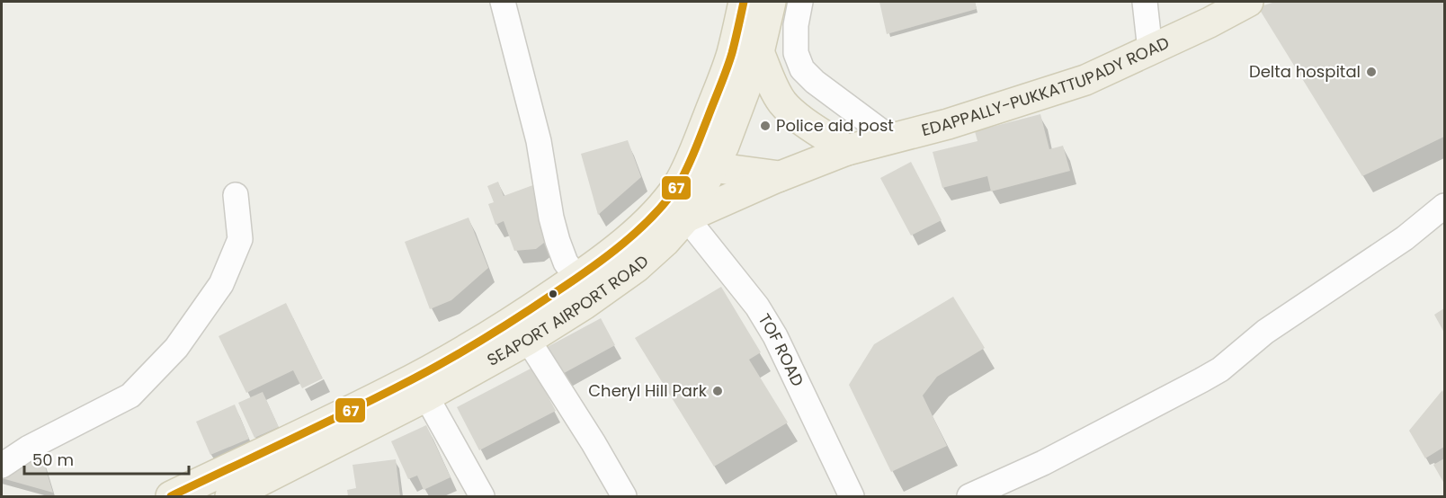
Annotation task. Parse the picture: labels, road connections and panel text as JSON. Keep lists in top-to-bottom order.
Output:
{
  "streets": {
    "main road": ["EDAPPALLY-PUKKATTUPADY ROAD", "SEAPORT AIRPORT ROAD"],
    "street": ["TOF ROAD"]
  },
  "crossings": [
    ["EDAPPALLY-PUKKATTUPADY ROAD", "SEAPORT AIRPORT ROAD"],
    ["EDAPPALLY-PUKKATTUPADY ROAD", "TOF ROAD"],
    ["SEAPORT AIRPORT ROAD", "TOF ROAD"]
  ],
  "places": ["Delta hospital", "Police aid post", "Cheryl Hill Park"],
  "lines": ["transit line 67"],
  "scale_bar": "50 m"
}
